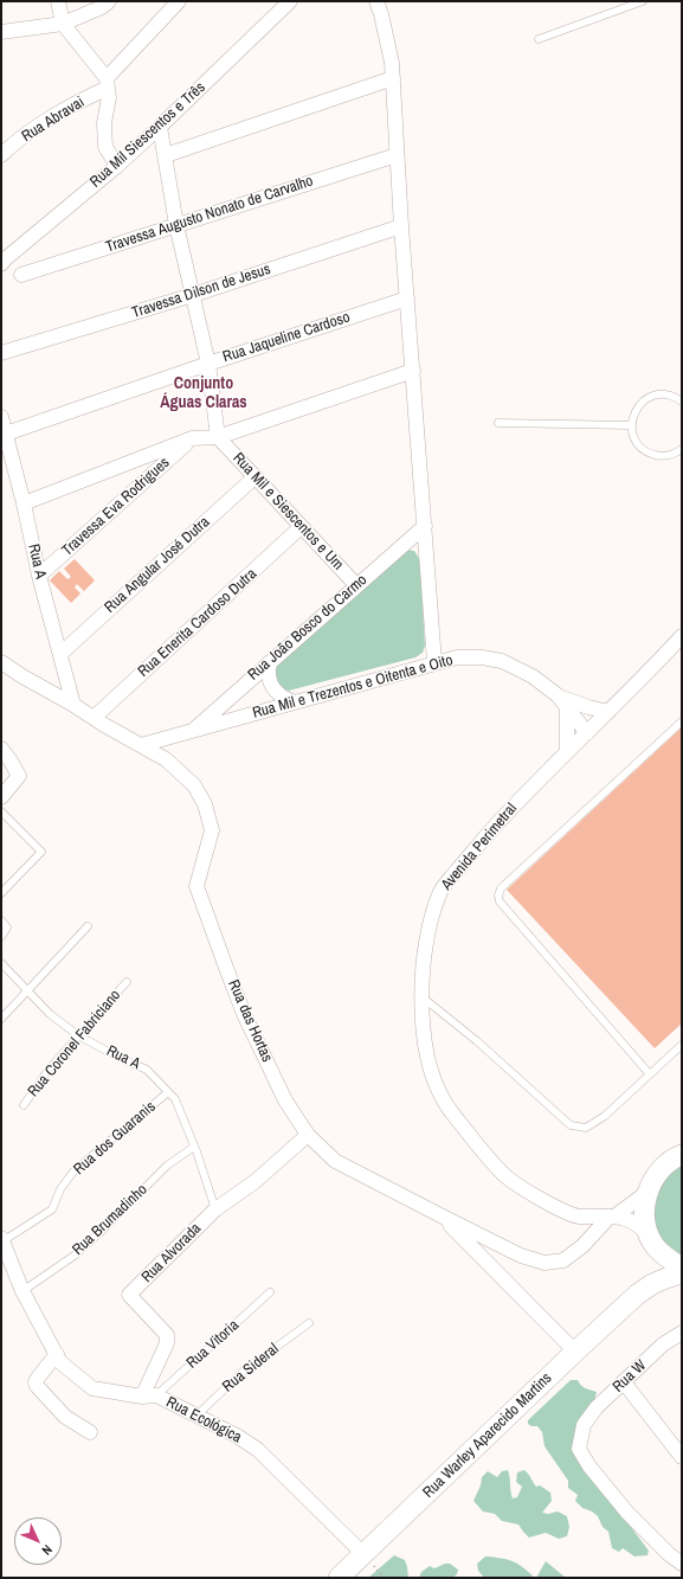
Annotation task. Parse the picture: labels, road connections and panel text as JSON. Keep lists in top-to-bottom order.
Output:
{
  "streets": {
    "street": [
      "Rua Abravai",
      "Rua Mil Siescentos e Três",
      "Travessa Augusto Nonato de Carvalho",
      "Travessa Dilson de Jesus",
      "Rua Jaqueline Cardoso",
      "Travessa Eva Rodrigues",
      "Rua Mil e Siescentos e Um",
      "Rua A",
      "Rua Angular José Dutra",
      "Rua Enerita Cardoso Dutra",
      "Rua João Bosco do Carmo",
      "Rua Mil e Trezentos e Oitenta e Oito",
      "Avenida Perimetral",
      "Rua das Hortas",
      "Rua Alvorada",
      "Rua W",
      "Rua Ecológica",
      "Rua Warley Aparecido Martins"
    ],
    "lane": [
      "Rua Coronel Fabriciano",
      "Rua dos Guaranis",
      "Rua Brumadinho",
      "Rua Vitoria",
      "Rua Sideral"
    ]
  },
  "crossings": [
    ["Rua Jaqueline Cardoso", "Rua A"],
    ["Travessa Eva Rodrigues", "Rua A"],
    ["Rua Mil e Siescentos e Um", "Rua Angular José Dutra"],
    ["Rua Mil e Siescentos e Um", "Rua Enerita Cardoso Dutra"],
    ["Rua Mil e Siescentos e Um", "Rua João Bosco do Carmo"],
    ["Rua A", "Rua Angular José Dutra"],
    ["Rua A", "Rua das Hortas"],
    ["Rua A", "Rua Coronel Fabriciano"],
    ["Rua A", "Rua dos Guaranis"],
    ["Rua A", "Rua Brumadinho"],
    ["Rua A", "Rua Alvorada"],
    ["Rua Enerita Cardoso Dutra", "Rua das Hortas"],
    ["Rua João Bosco do Carmo", "Rua Mil e Trezentos e Oitenta e Oito"],
    ["Rua Mil e Trezentos e Oitenta e Oito", "Avenida Perimetral"],
    ["Rua Mil e Trezentos e Oitenta e Oito", "Rua das Hortas"],
    ["Avenida Perimetral", "Rua das Hortas"],
    ["Avenida Perimetral", "Rua Warley Aparecido Martins"],
    ["Rua das Hortas", "Rua Alvorada"],
    ["Rua dos Guaranis", "Rua Ecológica"],
    ["Rua Brumadinho", "Rua Ecológica"],
    ["Rua Alvorada", "Rua Vitoria"],
    ["Rua Alvorada", "Rua Ecológica"],
    ["Rua Vitoria", "Rua Ecológica"],
    ["Rua Sideral", "Rua Ecológica"],
    ["Rua Ecológica", "Rua Warley Aparecido Martins"]
  ],
  "districts": ["Conjunto Águas Claras"],
  "north": "bottom right"
}
